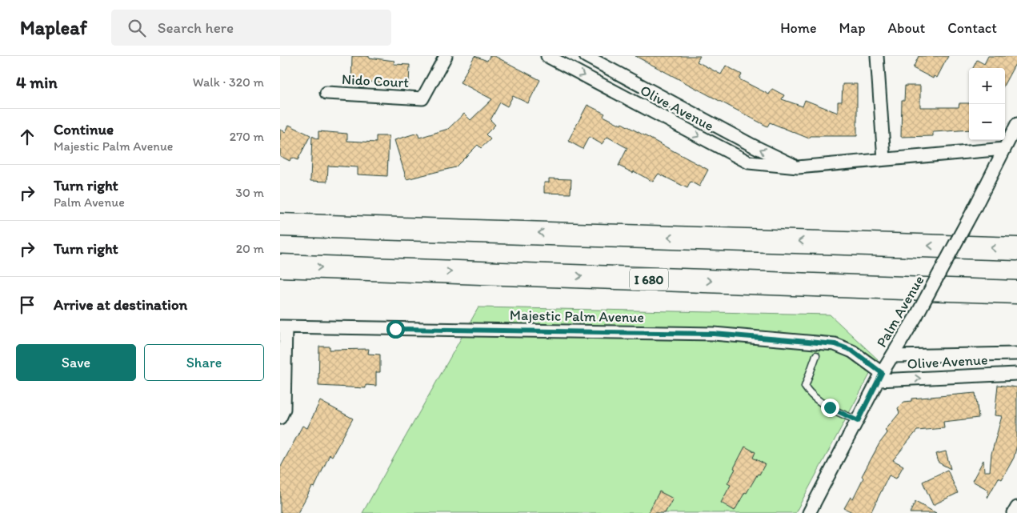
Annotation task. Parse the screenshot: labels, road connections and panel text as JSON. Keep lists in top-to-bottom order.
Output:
{
  "streets": {
    "highway": ["I 680"],
    "street": [
      "Nido Court",
      "Olive Avenue",
      "Palm Avenue",
      "Majestic Palm Avenue"
    ]
  },
  "crossings": [
    ["Olive Avenue", "Palm Avenue"],
    ["Olive Avenue", "Majestic Palm Avenue"],
    ["Palm Avenue", "Majestic Palm Avenue"]
  ],
  "page": {
    "header": "Mapleaf",
    "search": "Search here",
    "nav": [
      "Home",
      "Map",
      "About",
      "Contact"
    ],
    "heading": ["4 min", "Walk · 320 m"],
    "map_buttons": ["+", "−"],
    "list": [
      ["Continue", "Majestic Palm Avenue", "270 m"],
      ["Turn right", "Palm Avenue", "30 m"],
      ["Turn right", "20 m"],
      "Arrive at destination"
    ],
    "buttons": ["Save", "Share"]
  }
}
